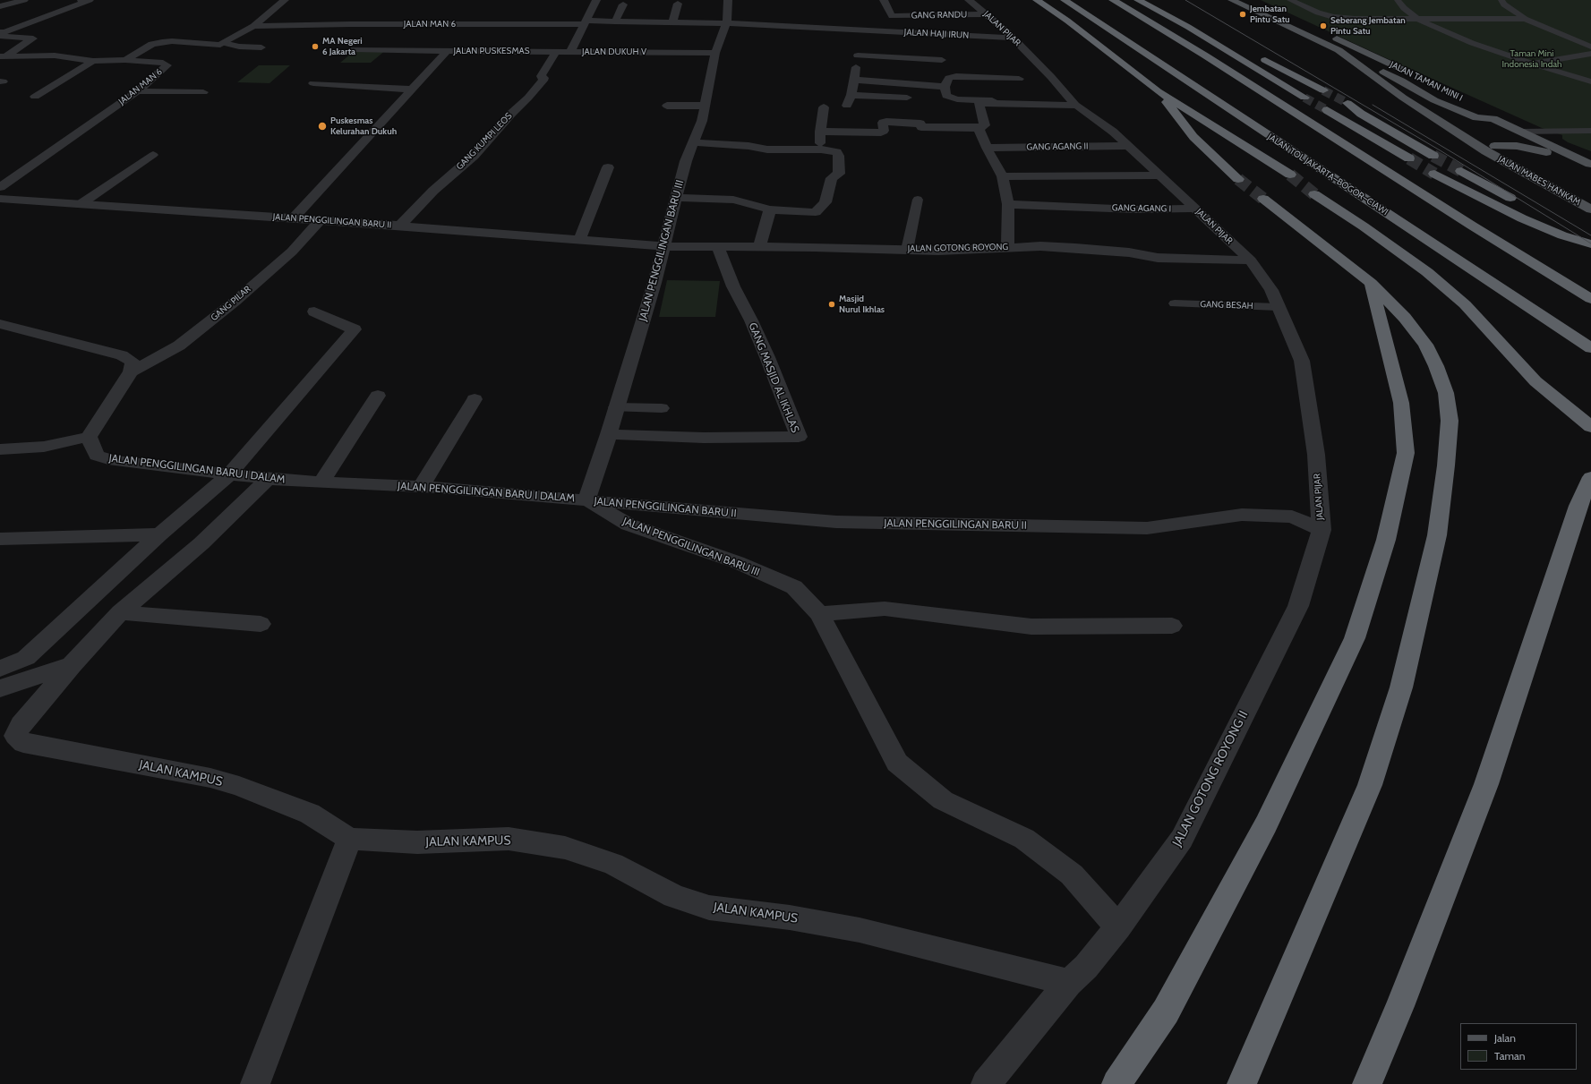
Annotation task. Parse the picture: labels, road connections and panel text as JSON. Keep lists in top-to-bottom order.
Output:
{
  "streets": {
    "highway": ["JALAN TOL JAKARTA–BOGOR–CIAWI"],
    "main road": ["JALAN TAMAN MINI I", "JALAN MABES HANKAM"],
    "street": [
      "GANG RANDU",
      "JALAN MAN 6",
      "JALAN PIJAR",
      "JALAN HAJI IRUN",
      "JALAN PUSKESMAS",
      "JALAN DUKUH V",
      "GANG KUMPI LEOS",
      "GANG AGANG II",
      "GANG AGANG I",
      "JALAN PENGGILINGAN BARU II",
      "JALAN GOTONG ROYONG",
      "JALAN PENGGILINGAN BARU III",
      "GANG PILAR",
      "GANG MASJID AL IKHLAS",
      "JALAN PENGGILINGAN BARU I DALAM",
      "JALAN KAMPUS",
      "JALAN GOTONG ROYONG II"
    ],
    "lane": ["GANG BESAH"]
  },
  "crossings": [
    ["GANG RANDU", "JALAN PIJAR"],
    ["JALAN MAN 6", "JALAN HAJI IRUN"],
    ["JALAN MAN 6", "JALAN DUKUH V"],
    ["JALAN PIJAR", "JALAN HAJI IRUN"],
    ["JALAN PIJAR", "GANG AGANG II"],
    ["JALAN PIJAR", "GANG AGANG I"],
    ["JALAN PIJAR", "JALAN PENGGILINGAN BARU II"],
    ["JALAN PIJAR", "JALAN GOTONG ROYONG"],
    ["JALAN PIJAR", "GANG BESAH"],
    ["JALAN PIJAR", "JALAN GOTONG ROYONG II"],
    ["JALAN HAJI IRUN", "JALAN PENGGILINGAN BARU III"],
    ["JALAN PUSKESMAS", "JALAN DUKUH V"],
    ["JALAN PUSKESMAS", "GANG KUMPI LEOS"],
    ["JALAN PUSKESMAS", "JALAN PENGGILINGAN BARU II"],
    ["JALAN DUKUH V", "JALAN PENGGILINGAN BARU III"],
    ["JALAN TAMAN MINI I", "JALAN MABES HANKAM"],
    ["GANG KUMPI LEOS", "JALAN PENGGILINGAN BARU II"],
    ["JALAN PENGGILINGAN BARU II", "JALAN GOTONG ROYONG"],
    ["JALAN PENGGILINGAN BARU II", "JALAN PENGGILINGAN BARU III"],
    ["JALAN PENGGILINGAN BARU II", "GANG PILAR"],
    ["JALAN PENGGILINGAN BARU II", "JALAN PENGGILINGAN BARU I DALAM"],
    ["JALAN PENGGILINGAN BARU II", "JALAN GOTONG ROYONG II"],
    ["JALAN GOTONG ROYONG", "JALAN PENGGILINGAN BARU III"],
    ["JALAN GOTONG ROYONG", "GANG MASJID AL IKHLAS"],
    ["JALAN PENGGILINGAN BARU III", "GANG MASJID AL IKHLAS"],
    ["JALAN PENGGILINGAN BARU III", "JALAN PENGGILINGAN BARU I DALAM"],
    ["JALAN PENGGILINGAN BARU III", "JALAN GOTONG ROYONG II"],
    ["JALAN KAMPUS", "JALAN GOTONG ROYONG II"]
  ],
  "parks": ["Taman Mini Indonesia Indah"],
  "places": [
    "Jembatan Pintu Satu",
    "Seberang Jembatan Pintu Satu",
    "MA Negeri 6 Jakarta",
    "Puskesmas Kelurahan Dukuh",
    "Masjid Nurul Ikhlas"
  ],
  "legend": ["Jalan", "Taman"]
}
